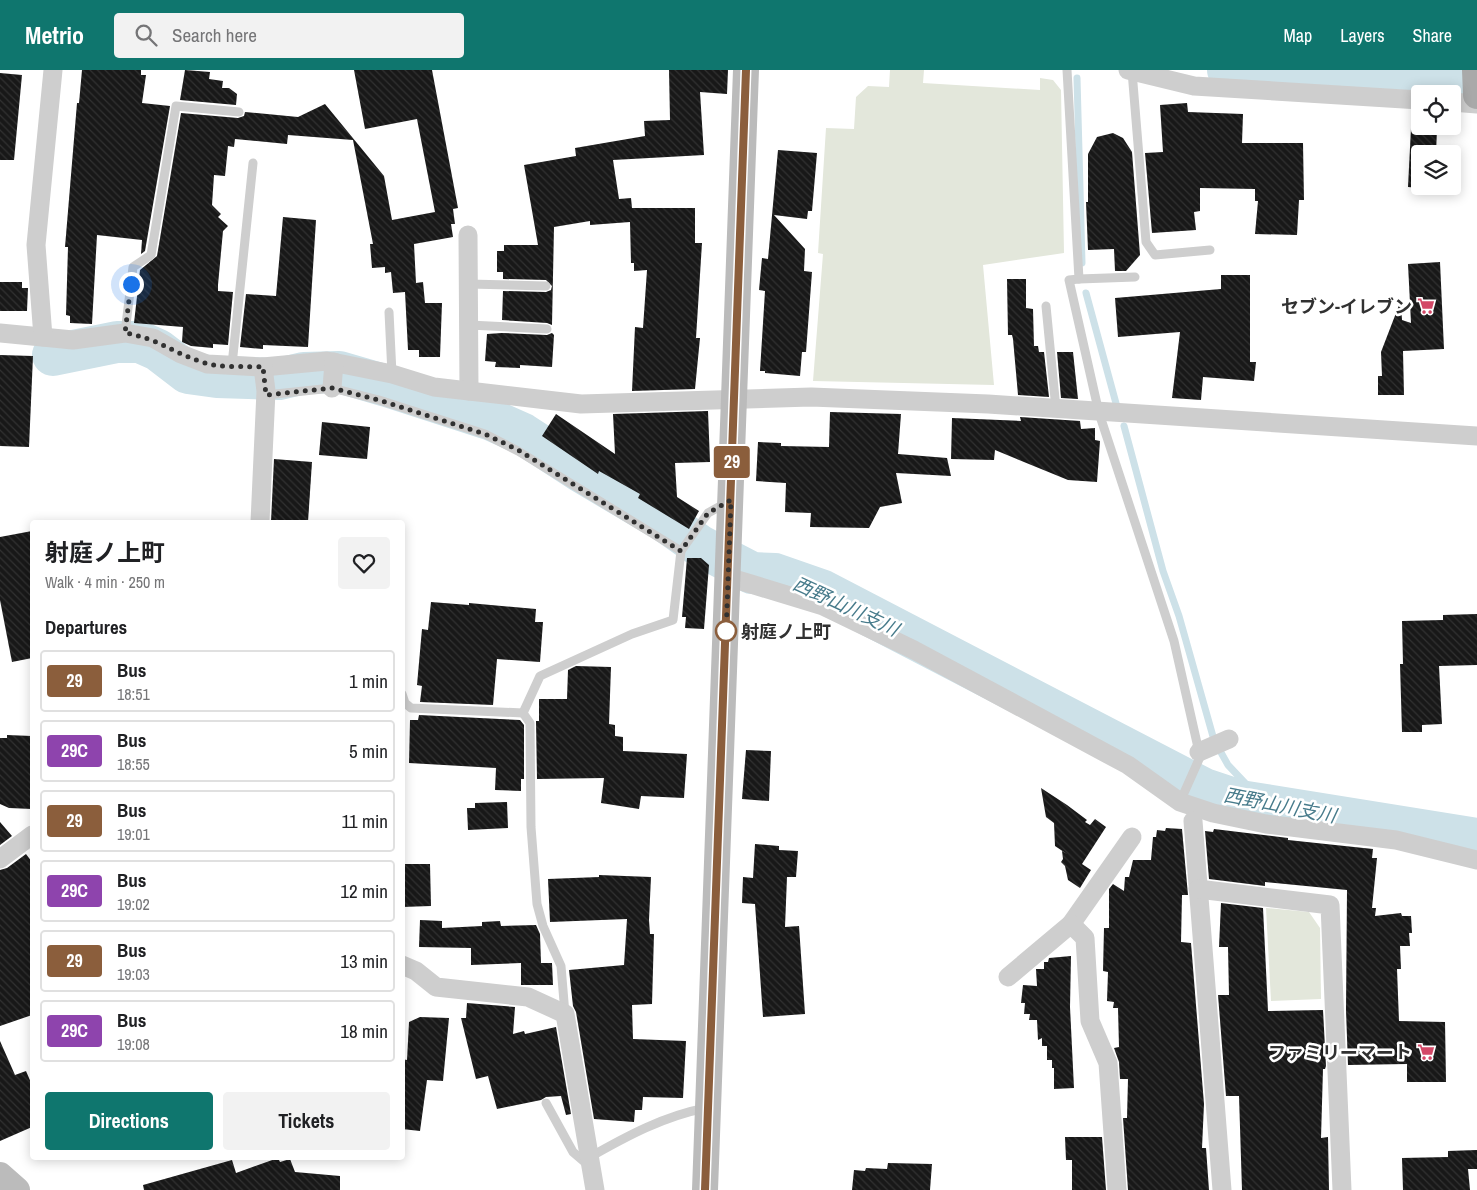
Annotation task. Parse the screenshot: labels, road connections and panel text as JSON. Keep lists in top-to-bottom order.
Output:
{
  "water": ["西野山川支川"],
  "places": {
    "supermarket": ["セブン-イレブン", "ファミリーマート"],
    "other": ["射庭ノ上町"]
  },
  "lines": ["bus line 29"],
  "page": {
    "header": "Metrio",
    "search": "Search here",
    "nav": ["Map", "Layers", "Share"],
    "on_map": "29",
    "heading": [
      ["射庭ノ上町", "Walk · 4 min · 250 m"],
      "Departures"
    ],
    "list": [
      {
        "mark": "29",
        "name": "Bus",
        "note": "18:51",
        "value": "1 min"
      },
      {
        "mark": "29C",
        "name": "Bus",
        "note": "18:55",
        "value": "5 min"
      },
      {
        "mark": "29",
        "name": "Bus",
        "note": "19:01",
        "value": "11 min"
      },
      {
        "mark": "29C",
        "name": "Bus",
        "note": "19:02",
        "value": "12 min"
      },
      {
        "mark": "29",
        "name": "Bus",
        "note": "19:03",
        "value": "13 min"
      },
      {
        "mark": "29C",
        "name": "Bus",
        "note": "19:08",
        "value": "18 min"
      }
    ],
    "buttons": ["Directions", "Tickets"]
  }
}
